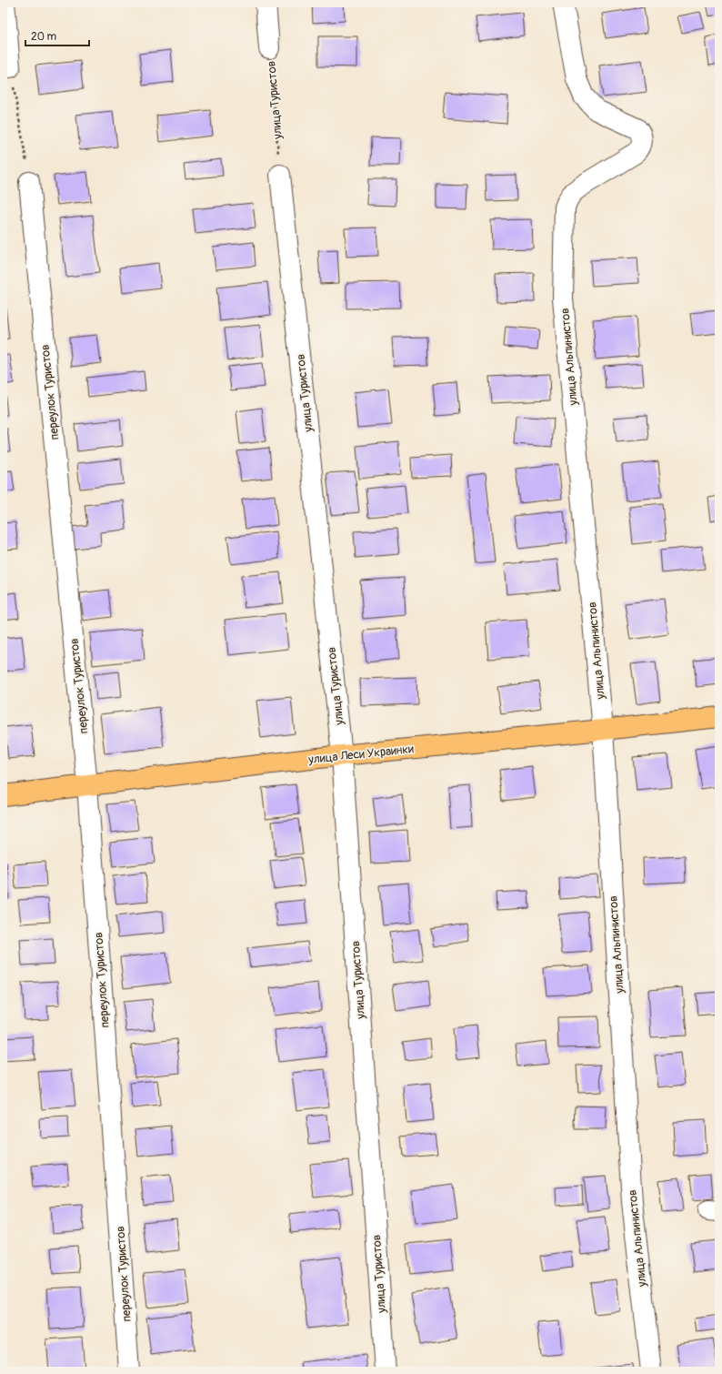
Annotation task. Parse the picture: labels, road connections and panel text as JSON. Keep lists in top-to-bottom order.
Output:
{
  "streets": {
    "main road": ["улица Леси Украинки"],
    "street": ["улица Туристов", "улица Альпинистов", "переулок Туристов"]
  },
  "crossings": [
    ["улица Туристов", "улица Леси Украинки"],
    ["улица Альпинистов", "улица Леси Украинки"],
    ["переулок Туристов", "улица Леси Украинки"]
  ],
  "scale_bar": "20 m"
}
